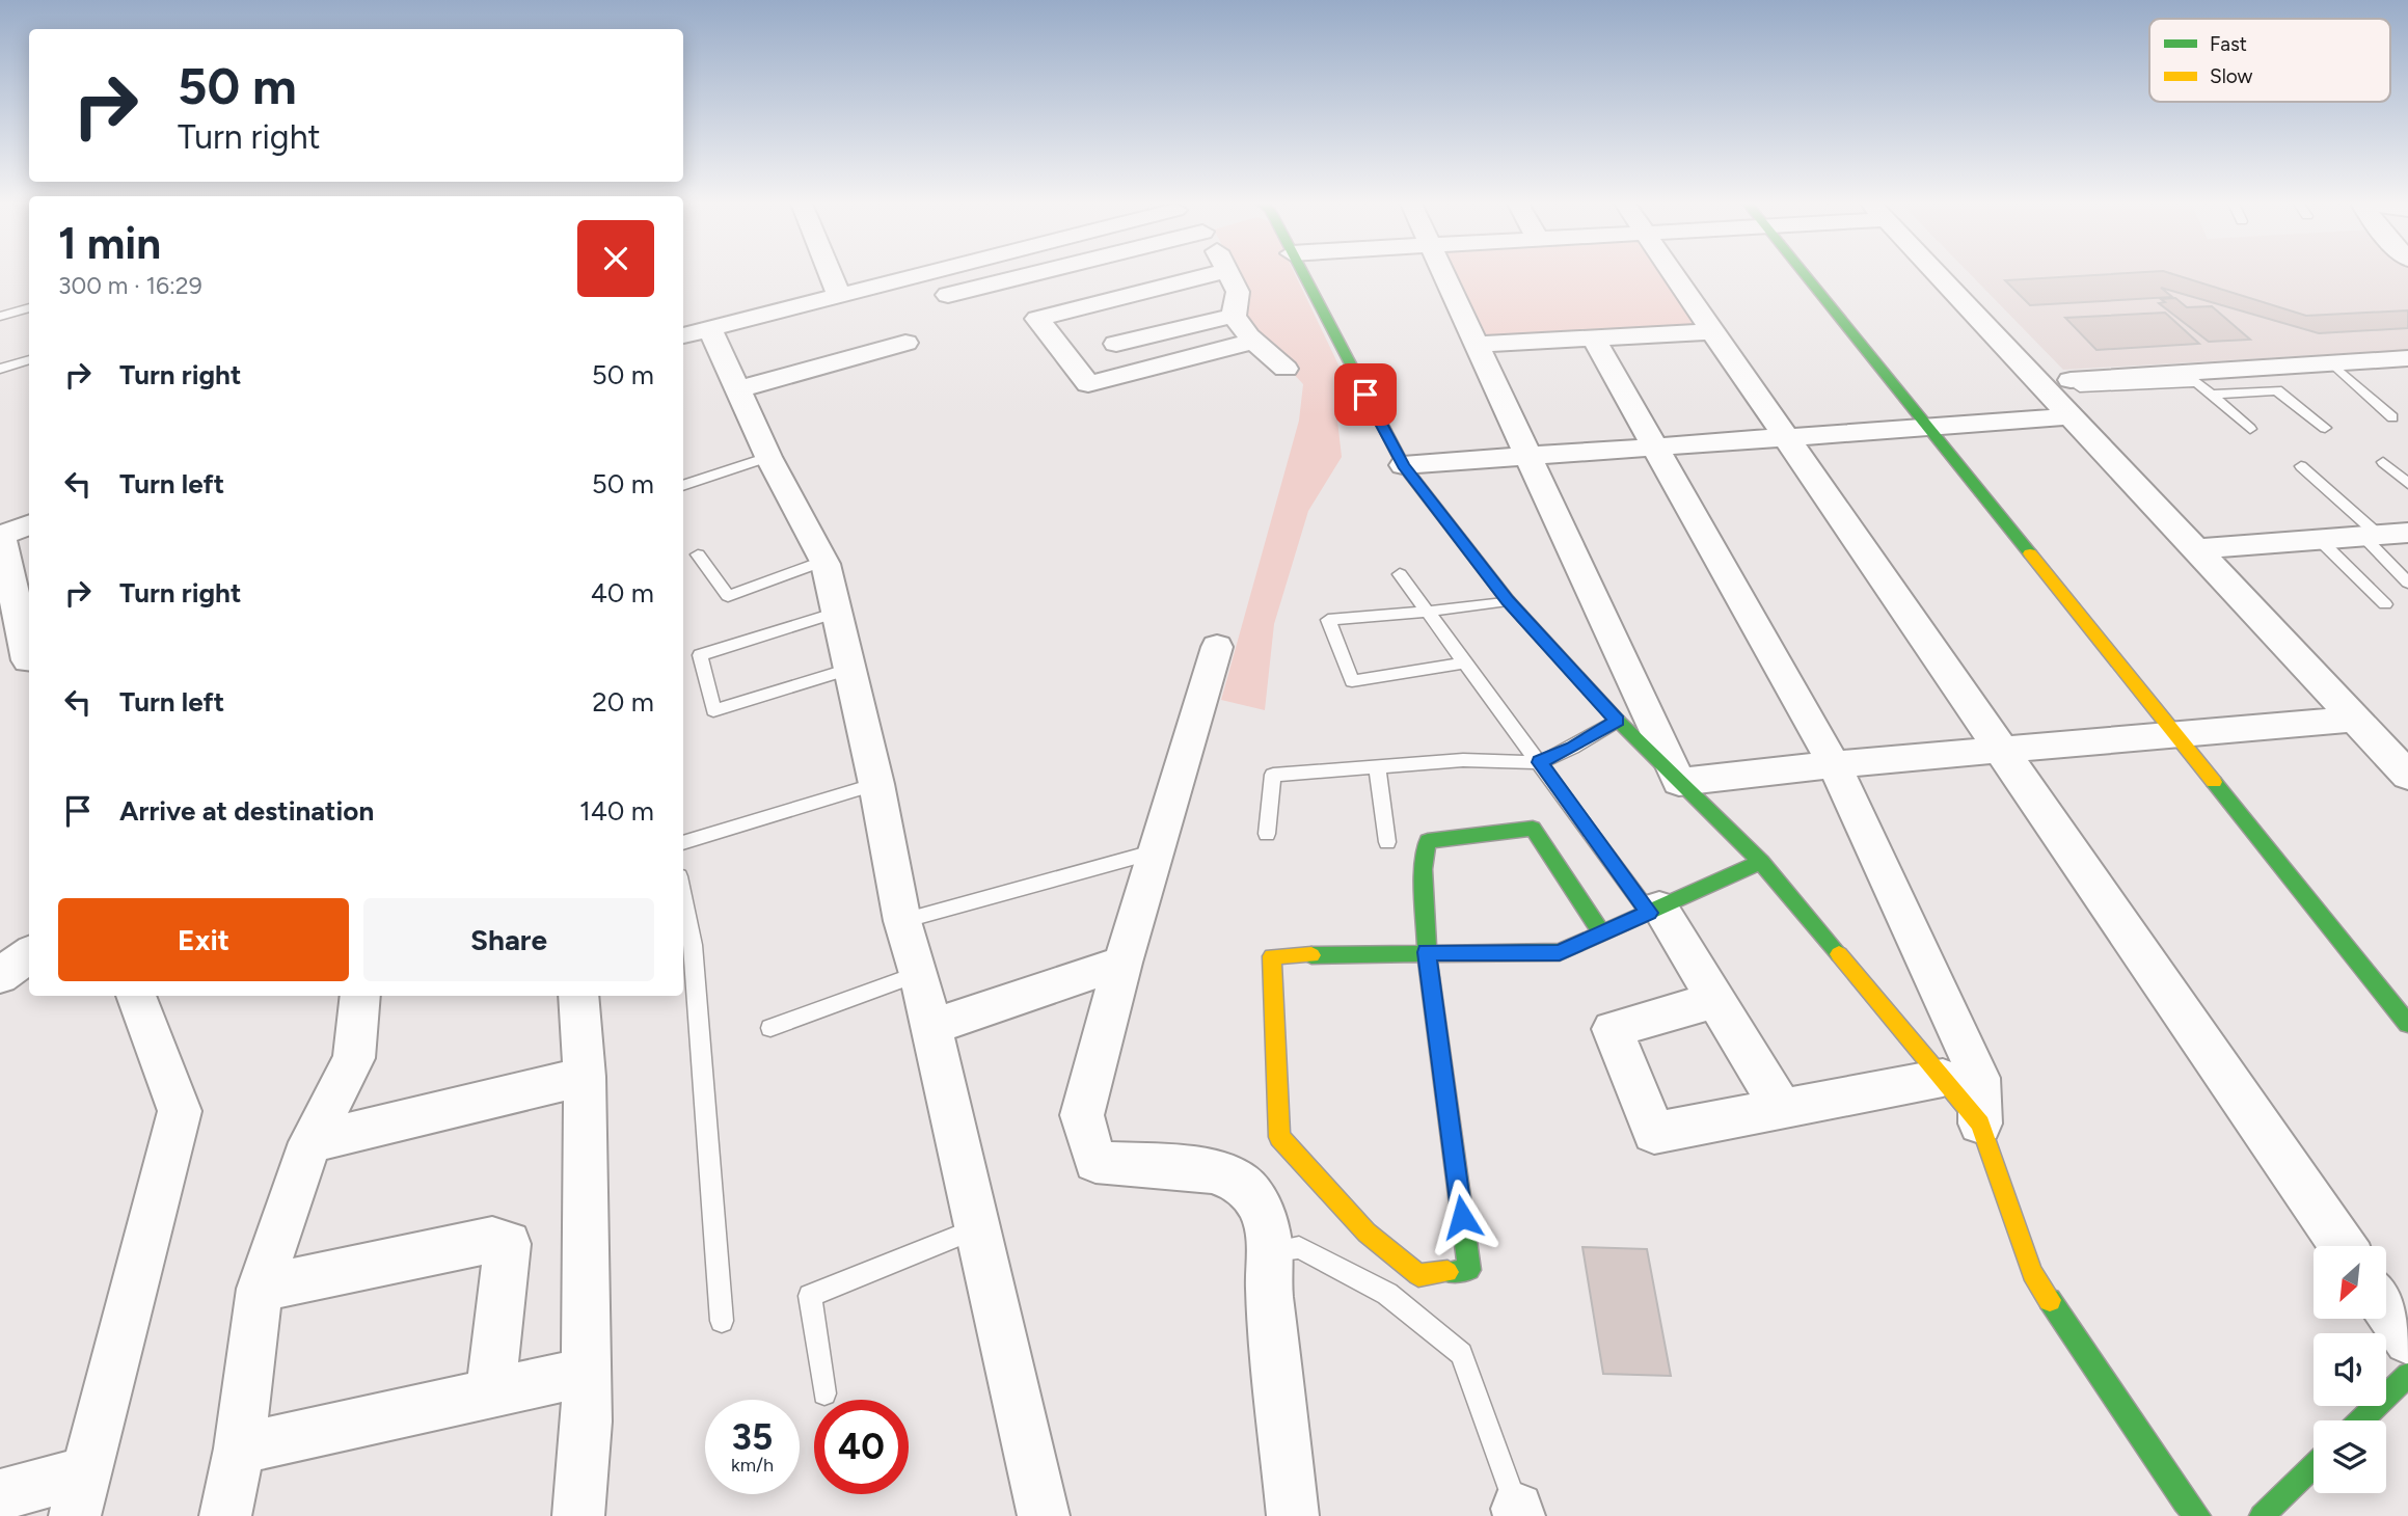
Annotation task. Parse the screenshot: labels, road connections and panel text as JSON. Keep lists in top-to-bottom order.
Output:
{
  "legend": ["Fast", "Slow"],
  "north": "bottom left",
  "page": {
    "turn": ["50 m", "Turn right"],
    "heading": ["1 min", "300 m · 16:29"],
    "list": [
      {
        "name": "Turn right",
        "value": "50 m"
      },
      {
        "name": "Turn left",
        "value": "50 m"
      },
      {
        "name": "Turn right",
        "value": "40 m"
      },
      {
        "name": "Turn left",
        "value": "20 m"
      },
      {
        "name": "Arrive at destination",
        "value": "140 m"
      }
    ],
    "buttons": ["Exit", "Share"],
    "speed": "35 km/h",
    "limit": "40"
  }
}
